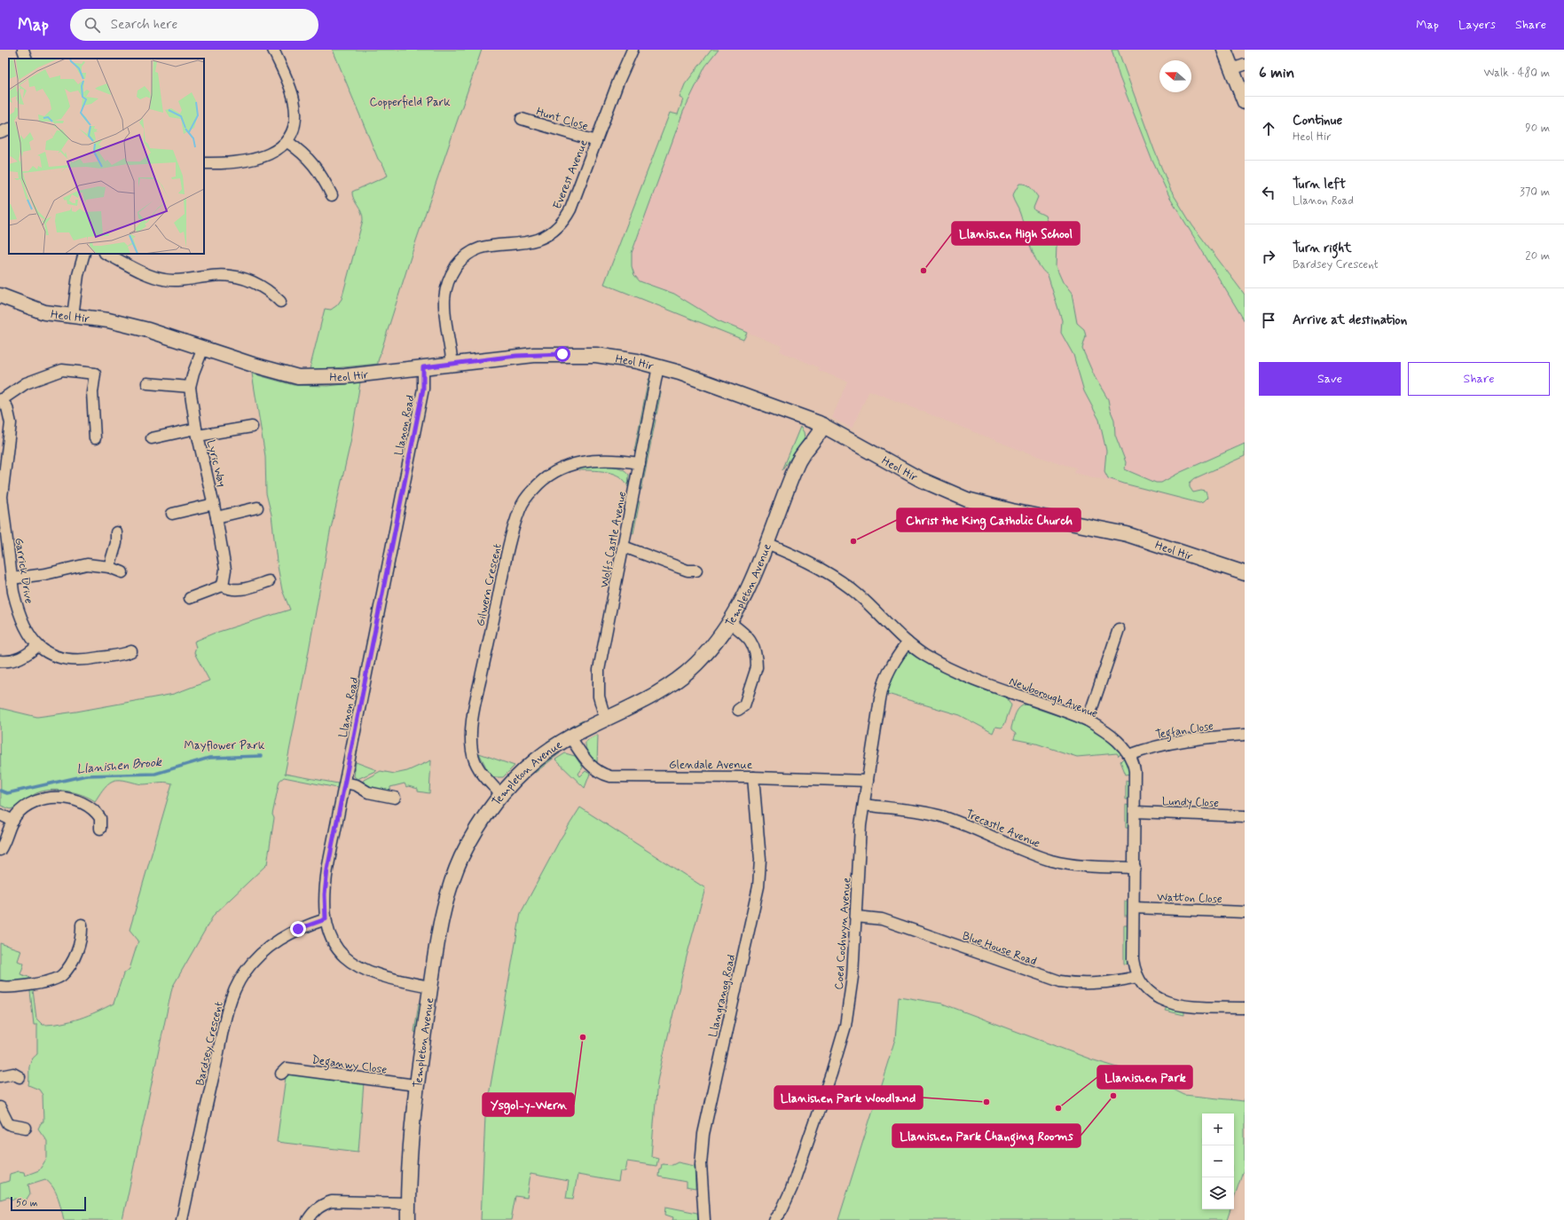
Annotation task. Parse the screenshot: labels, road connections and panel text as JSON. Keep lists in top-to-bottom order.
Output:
{
  "streets": {
    "street": [
      "Hunt Close",
      "Everest Avenue",
      "Heol Hir",
      "Llanon Road",
      "Lyric Way",
      "Wolfs Castle Avenue",
      "Garrick Drive",
      "Gilwern Crescent",
      "Templeton Avenue",
      "Newborough Avenue",
      "Tegfan Close",
      "Glendale Avenue",
      "Lundy Close",
      "Trecastle Avenue",
      "Watton Close",
      "Coed Cochwyn Avenue",
      "Blue House Road",
      "Llangranog Road",
      "Bardsey Crescent",
      "Deganwy Close"
    ]
  },
  "crossings": [
    ["Hunt Close", "Everest Avenue"],
    ["Everest Avenue", "Heol Hir"],
    ["Heol Hir", "Llanon Road"],
    ["Heol Hir", "Lyric Way"],
    ["Heol Hir", "Wolfs Castle Avenue"],
    ["Heol Hir", "Templeton Avenue"],
    ["Llanon Road", "Templeton Avenue"],
    ["Llanon Road", "Bardsey Crescent"],
    ["Wolfs Castle Avenue", "Gilwern Crescent"],
    ["Wolfs Castle Avenue", "Templeton Avenue"],
    ["Gilwern Crescent", "Templeton Avenue"],
    ["Templeton Avenue", "Newborough Avenue"],
    ["Templeton Avenue", "Glendale Avenue"],
    ["Templeton Avenue", "Deganwy Close"],
    ["Newborough Avenue", "Tegfan Close"],
    ["Newborough Avenue", "Lundy Close"],
    ["Newborough Avenue", "Trecastle Avenue"],
    ["Newborough Avenue", "Watton Close"],
    ["Newborough Avenue", "Coed Cochwyn Avenue"],
    ["Newborough Avenue", "Blue House Road"],
    ["Glendale Avenue", "Coed Cochwyn Avenue"],
    ["Glendale Avenue", "Llangranog Road"],
    ["Trecastle Avenue", "Coed Cochwyn Avenue"],
    ["Coed Cochwyn Avenue", "Blue House Road"]
  ],
  "water": ["Llanishen Brook"],
  "parks": ["Copperfield Park", "Mayflower Park"],
  "places": [
    "Llanishen High School",
    "Christ the King Catholic Church",
    "Ysgol-y-Wern",
    "Llanishen Park Changing Rooms",
    "Llanishen Park Woodland",
    "Llanishen Park"
  ],
  "scale_bar": "50 m",
  "north": "left",
  "page": {
    "header": "Map",
    "search": "Search here",
    "nav": ["Map", "Layers", "Share"],
    "heading": ["6 min", "Walk · 480 m"],
    "list": [
      ["Continue", "Heol Hir", "90 m"],
      ["Turn left", "Llanon Road", "370 m"],
      ["Turn right", "Bardsey Crescent", "20 m"],
      "Arrive at destination"
    ],
    "buttons": ["Save", "Share"],
    "map_buttons": ["+", "−"],
    "scale": "50 m"
  }
}
